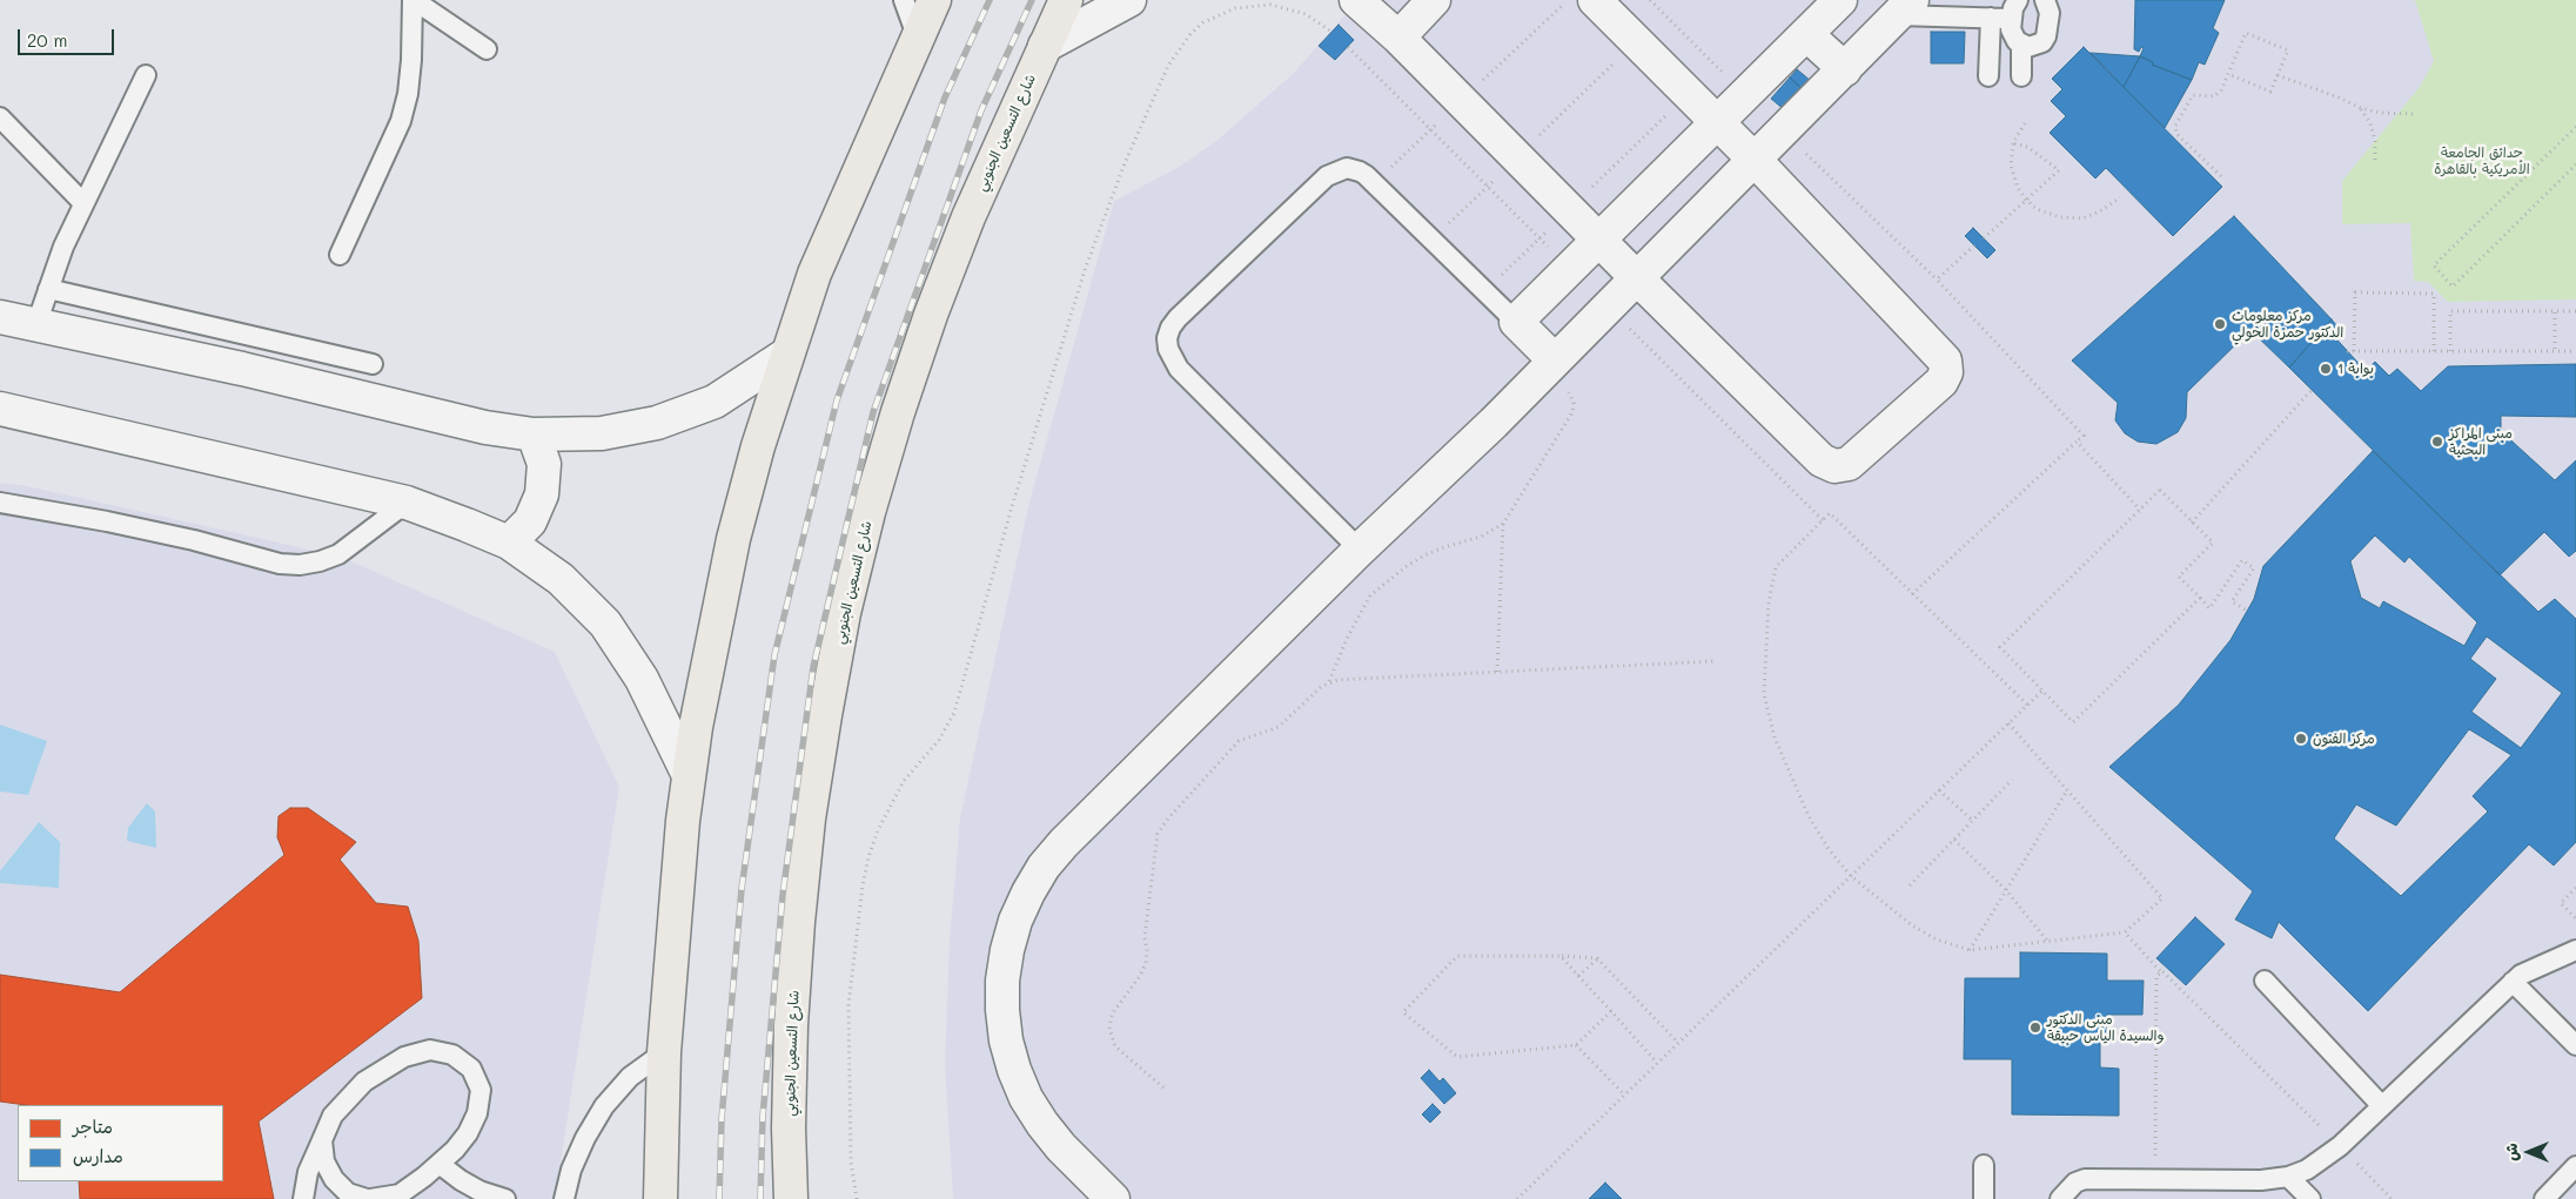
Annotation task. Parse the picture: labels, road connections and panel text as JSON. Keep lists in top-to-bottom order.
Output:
{
  "streets": {
    "main road": ["شارع التسعين الجنوبي"]
  },
  "parks": ["حدائق الجامعة الأمريكية بالقاهرة"],
  "places": [
    "مركز معلومات الدكتور حمزة الخولي",
    "بوابة 1",
    "مبنى المراكز البحثية",
    "مركز الفنون",
    "مبنى الدكتور والسيدة الياس حبيقة"
  ],
  "legend": ["متاجر", "مدارس"],
  "scale_bar": "20 m",
  "north": "left"
}
